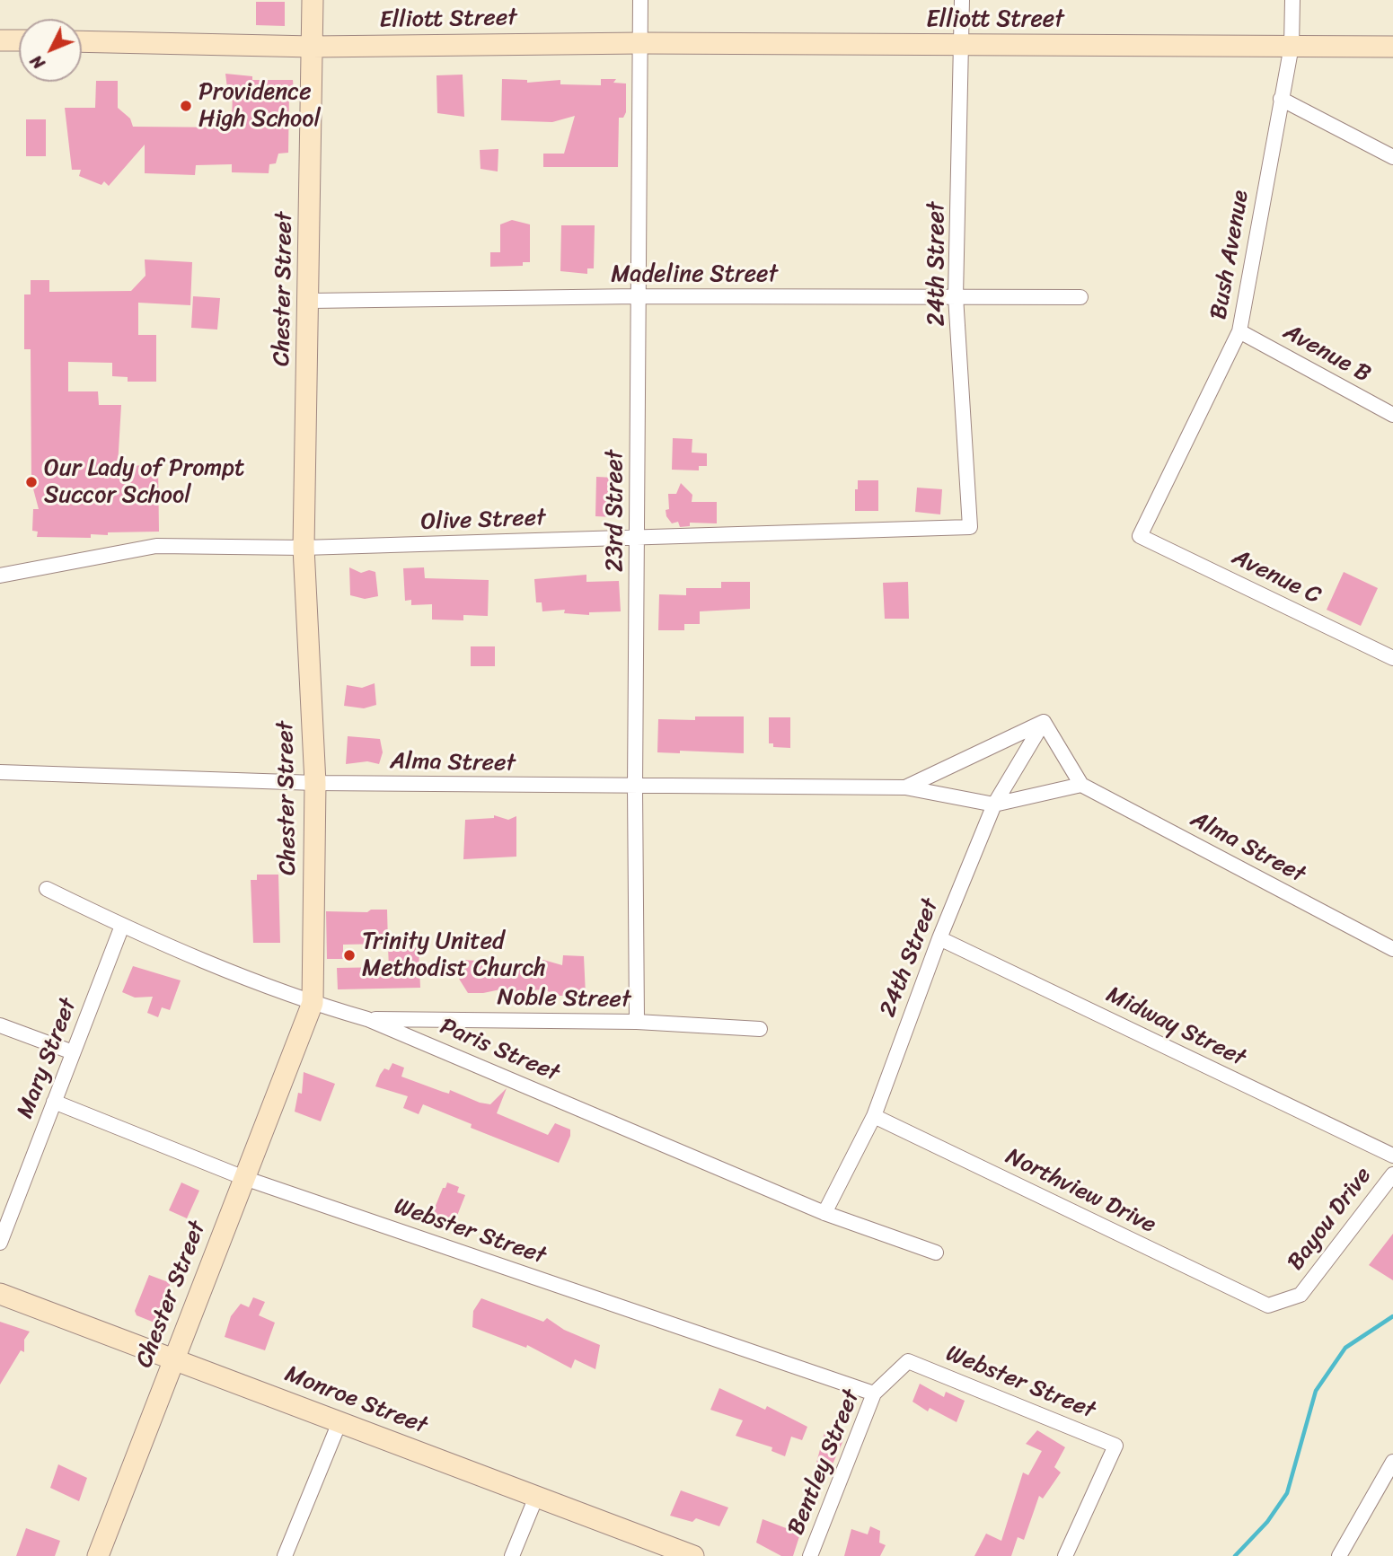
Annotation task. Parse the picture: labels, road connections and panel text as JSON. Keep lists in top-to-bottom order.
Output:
{
  "streets": {
    "street": [
      "Elliott Street",
      "Bush Avenue",
      "24th Street",
      "Madeline Street",
      "Chester Street",
      "Avenue B",
      "23rd Street",
      "Olive Street",
      "Avenue C",
      "Alma Street",
      "Noble Street",
      "Midway Street",
      "Paris Street",
      "Mary Street",
      "Northview Drive",
      "Bayou Drive",
      "Webster Street",
      "Monroe Street",
      "Bentley Street"
    ]
  },
  "crossings": [
    ["Elliott Street", "Bush Avenue"],
    ["Elliott Street", "24th Street"],
    ["Elliott Street", "Chester Street"],
    ["Elliott Street", "23rd Street"],
    ["Bush Avenue", "Avenue B"],
    ["Bush Avenue", "Avenue C"],
    ["24th Street", "Madeline Street"],
    ["24th Street", "Olive Street"],
    ["24th Street", "Alma Street"],
    ["24th Street", "Midway Street"],
    ["24th Street", "Paris Street"],
    ["24th Street", "Northview Drive"],
    ["Madeline Street", "Chester Street"],
    ["Madeline Street", "23rd Street"],
    ["Chester Street", "Olive Street"],
    ["Chester Street", "Alma Street"],
    ["Chester Street", "Paris Street"],
    ["Chester Street", "Webster Street"],
    ["Chester Street", "Monroe Street"],
    ["23rd Street", "Olive Street"],
    ["23rd Street", "Alma Street"],
    ["23rd Street", "Noble Street"],
    ["Noble Street", "Paris Street"],
    ["Paris Street", "Mary Street"],
    ["Mary Street", "Webster Street"],
    ["Northview Drive", "Bayou Drive"],
    ["Webster Street", "Bentley Street"]
  ],
  "places": ["Providence High School", "Our Lady of Prompt Succor School", "Trinity United Methodist Church"],
  "north": "bottom left"
}
